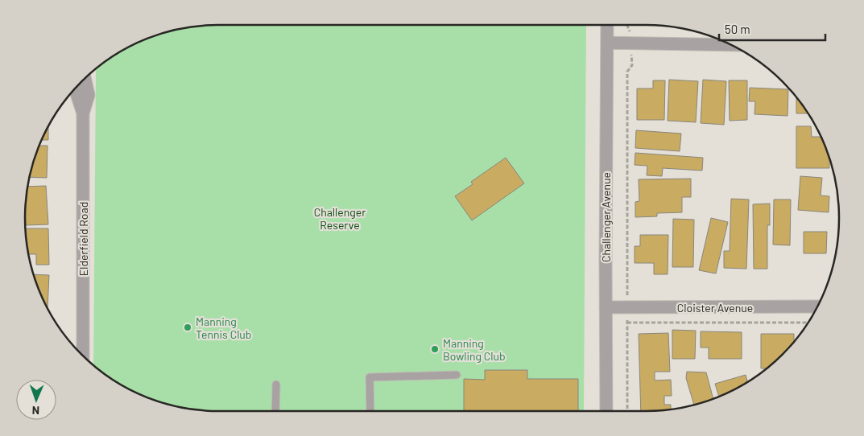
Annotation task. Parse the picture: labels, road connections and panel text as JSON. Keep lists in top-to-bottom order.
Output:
{
  "streets": {
    "street": ["Challenger Avenue", "Elderfield Road", "Cloister Avenue"]
  },
  "crossings": [
    ["Challenger Avenue", "Cloister Avenue"]
  ],
  "parks": ["Challenger Reserve"],
  "places": ["Manning Tennis Club", "Manning Bowling Club"],
  "scale_bar": "50 m",
  "north": "bottom"
}
